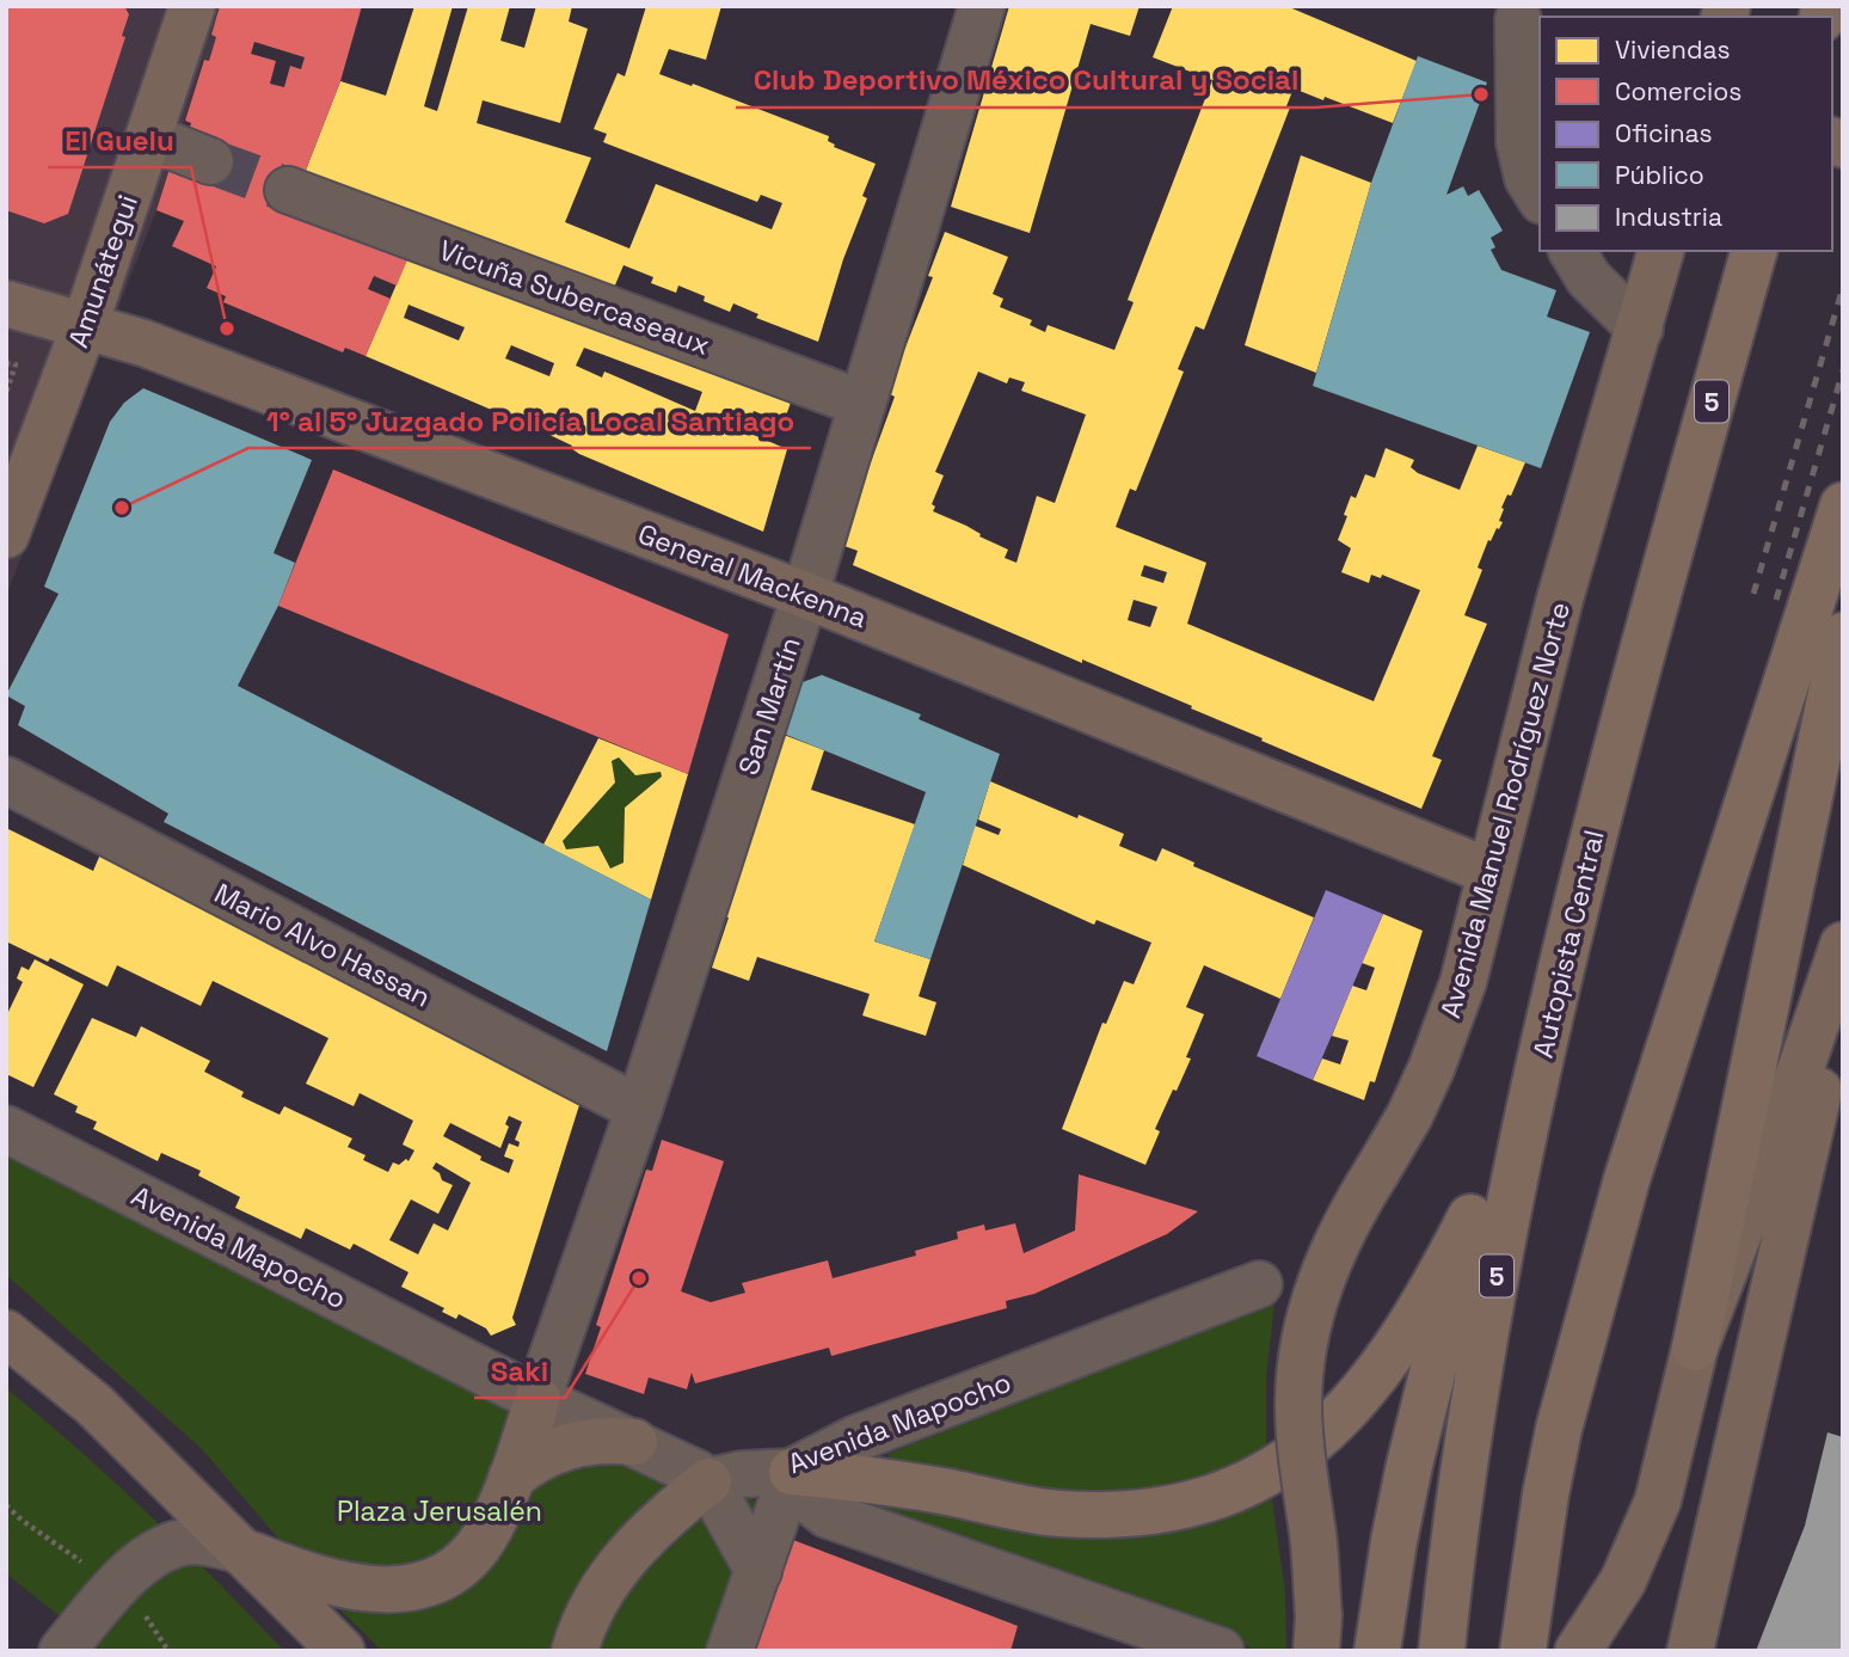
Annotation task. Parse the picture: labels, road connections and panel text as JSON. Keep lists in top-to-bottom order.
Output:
{
  "streets": {
    "highway": ["5", "Autopista Central"],
    "main road": ["Amunátegui", "General Mackenna", "Avenida Manuel Rodríguez Norte"],
    "street": [
      "Vicuña Subercaseaux",
      "San Martín",
      "Mario Alvo Hassan",
      "Avenida Mapocho"
    ]
  },
  "crossings": [
    ["Amunátegui", "General Mackenna"],
    ["Vicuña Subercaseaux", "San Martín"],
    ["General Mackenna", "San Martín"],
    ["General Mackenna", "Avenida Manuel Rodríguez Norte"],
    ["San Martín", "Mario Alvo Hassan"],
    ["San Martín", "Avenida Mapocho"]
  ],
  "parks": ["Plaza Jerusalén"],
  "places": [
    "Club Deportivo México Cultural y Social",
    "El Guelu",
    "1° al 5° Juzgado Policía Local Santiago",
    "Saki"
  ],
  "legend": [
    "Viviendas",
    "Comercios",
    "Oficinas",
    "Público",
    "Industria"
  ]
}
